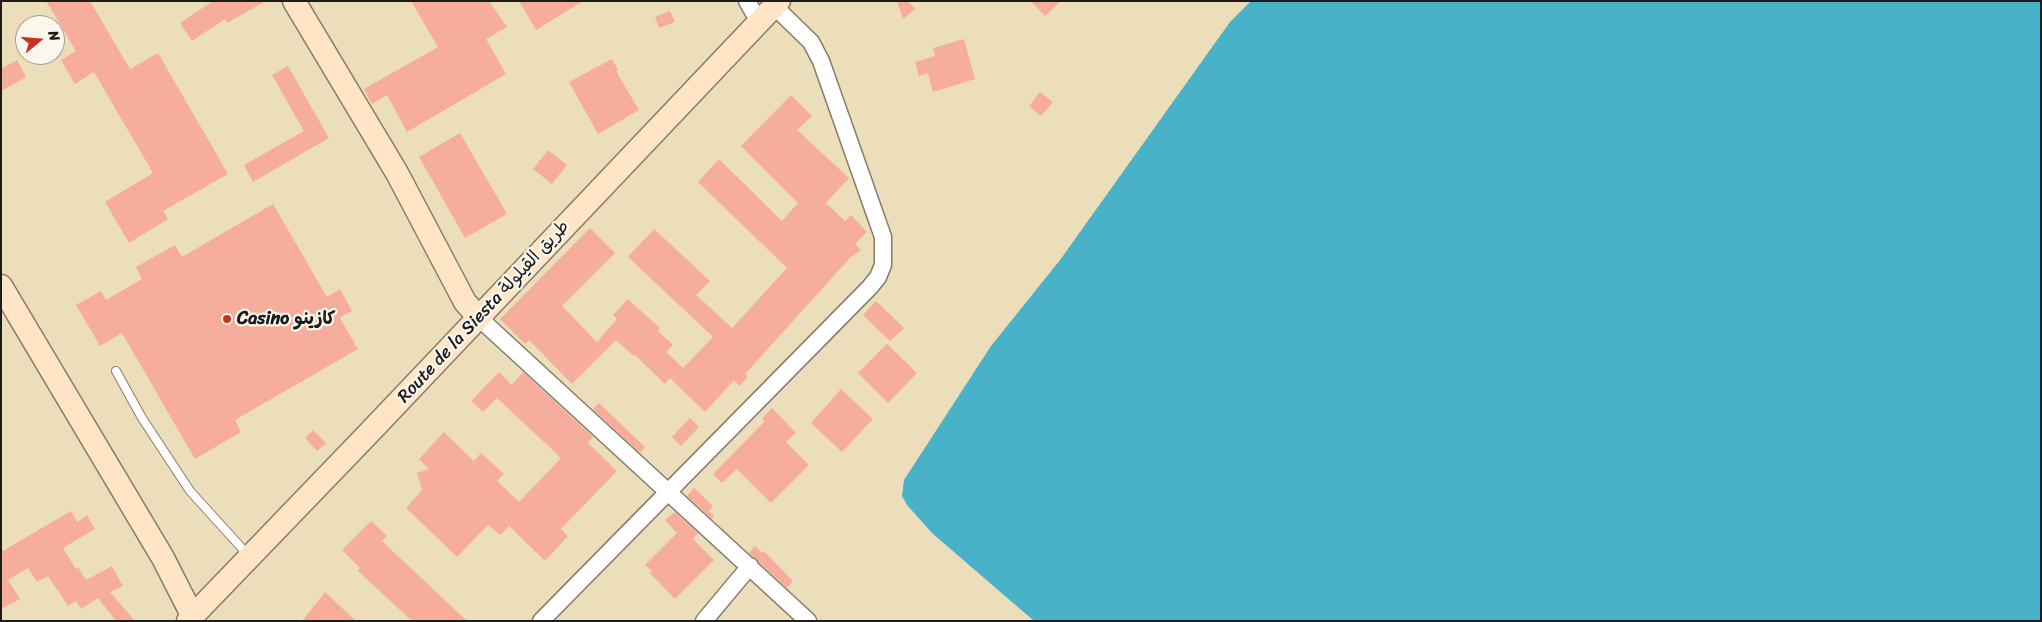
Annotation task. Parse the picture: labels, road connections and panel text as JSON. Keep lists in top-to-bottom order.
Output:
{
  "streets": {
    "main road": ["Route de la Siesta طريق القيلولة"]
  },
  "places": ["Casino كازينو"],
  "north": "right"
}
